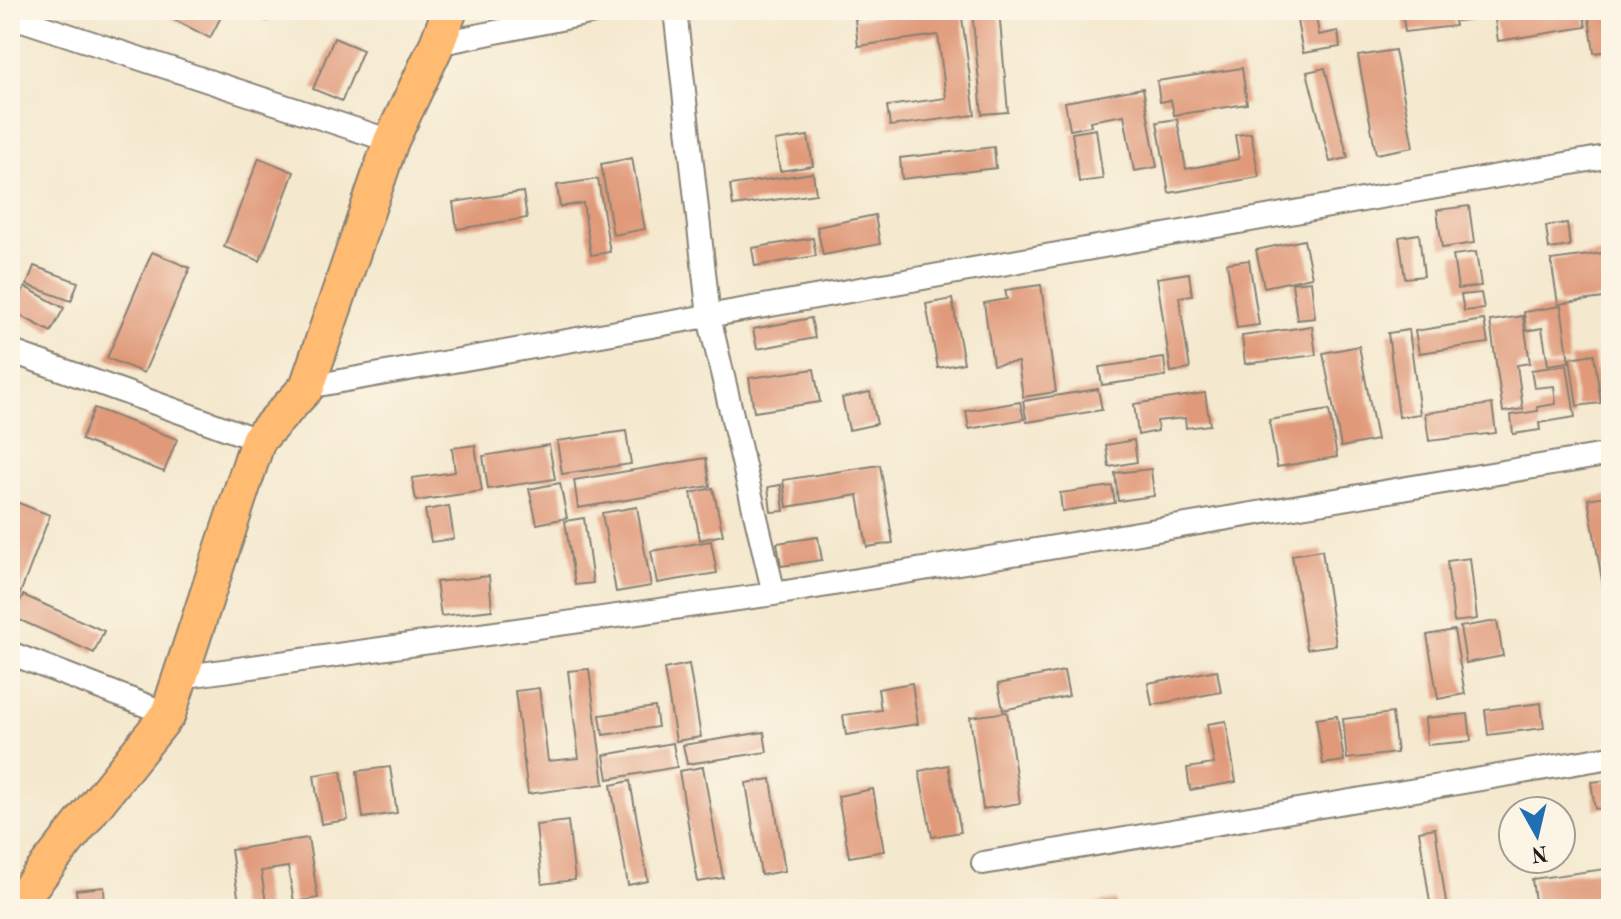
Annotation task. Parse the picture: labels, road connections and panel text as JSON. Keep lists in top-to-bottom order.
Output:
{
  "north": "bottom"
}
